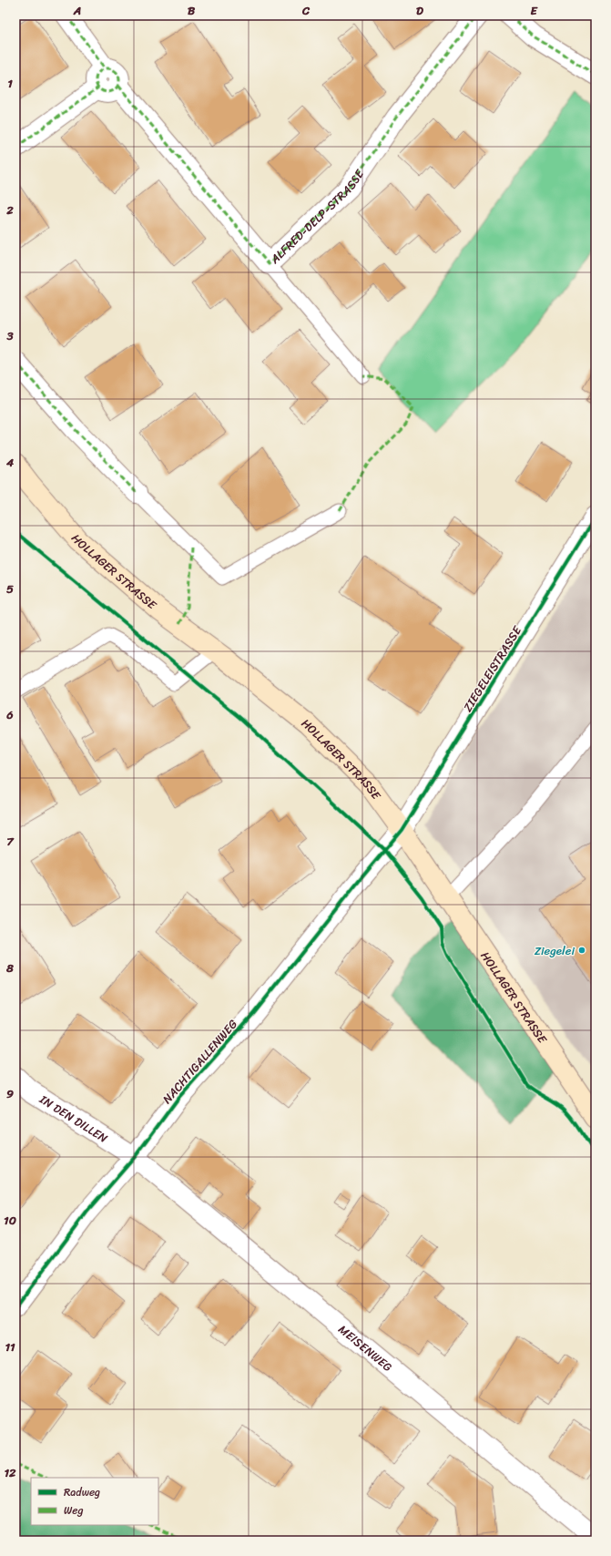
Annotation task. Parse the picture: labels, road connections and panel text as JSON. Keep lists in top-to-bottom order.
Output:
{
  "streets": {
    "main road": ["HOLLAGER STRASSE"],
    "street": [
      "ALFRED-DELP-STRASSE",
      "ZIEGELEISTRASSE",
      "NACHTIGALLENWEG",
      "IN DEN DILLEN",
      "MEISENWEG"
    ]
  },
  "crossings": [
    ["HOLLAGER STRASSE", "ZIEGELEISTRASSE"],
    ["HOLLAGER STRASSE", "NACHTIGALLENWEG"],
    ["ZIEGELEISTRASSE", "NACHTIGALLENWEG"],
    ["NACHTIGALLENWEG", "IN DEN DILLEN"],
    ["NACHTIGALLENWEG", "MEISENWEG"],
    ["IN DEN DILLEN", "MEISENWEG"]
  ],
  "places": ["Ziegelei"],
  "legend": ["Radweg", "Weg"],
  "grid": {
    "columns": [
      "A",
      "B",
      "C",
      "D",
      "E"
    ],
    "rows": [
      "1",
      "2",
      "3",
      "4",
      "5",
      "6",
      "7",
      "8",
      "9",
      "10",
      "11",
      "12"
    ]
  }
}
